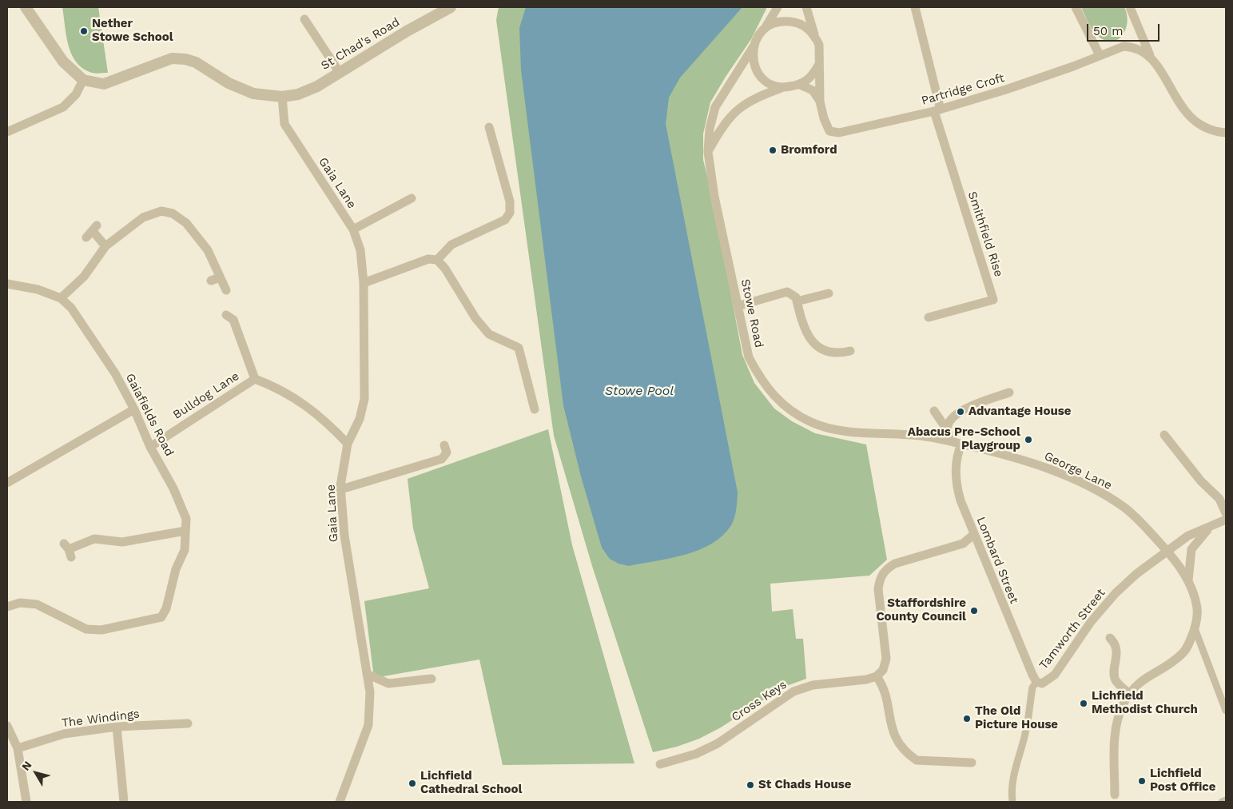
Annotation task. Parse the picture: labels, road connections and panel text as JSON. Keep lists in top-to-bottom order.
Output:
{
  "streets": {
    "street": [
      "St Chad's Road",
      "Partridge Croft",
      "Gaia Lane",
      "Smithfield Rise",
      "Stowe Road",
      "Bulldog Lane",
      "Gaiafields Road",
      "George Lane",
      "Lombard Street",
      "Tamworth Street",
      "Cross Keys",
      "The Windings"
    ]
  },
  "crossings": [
    ["St Chad's Road", "Gaia Lane"],
    ["Partridge Croft", "Smithfield Rise"],
    ["Gaia Lane", "Bulldog Lane"],
    ["Stowe Road", "George Lane"],
    ["Stowe Road", "Lombard Street"],
    ["Bulldog Lane", "Gaiafields Road"],
    ["George Lane", "Lombard Street"],
    ["George Lane", "Tamworth Street"],
    ["Lombard Street", "Tamworth Street"]
  ],
  "water": ["Stowe Pool"],
  "places": [
    "Nether Stowe School",
    "Bromford",
    "Advantage House",
    "Abacus Pre-School Playgroup",
    "Staffordshire County Council",
    "Lichfield Methodist Church",
    "The Old Picture House",
    "Lichfield Post Office",
    "Lichfield Cathedral School",
    "St Chads House"
  ],
  "scale_bar": "50 m",
  "north": "top left"
}
